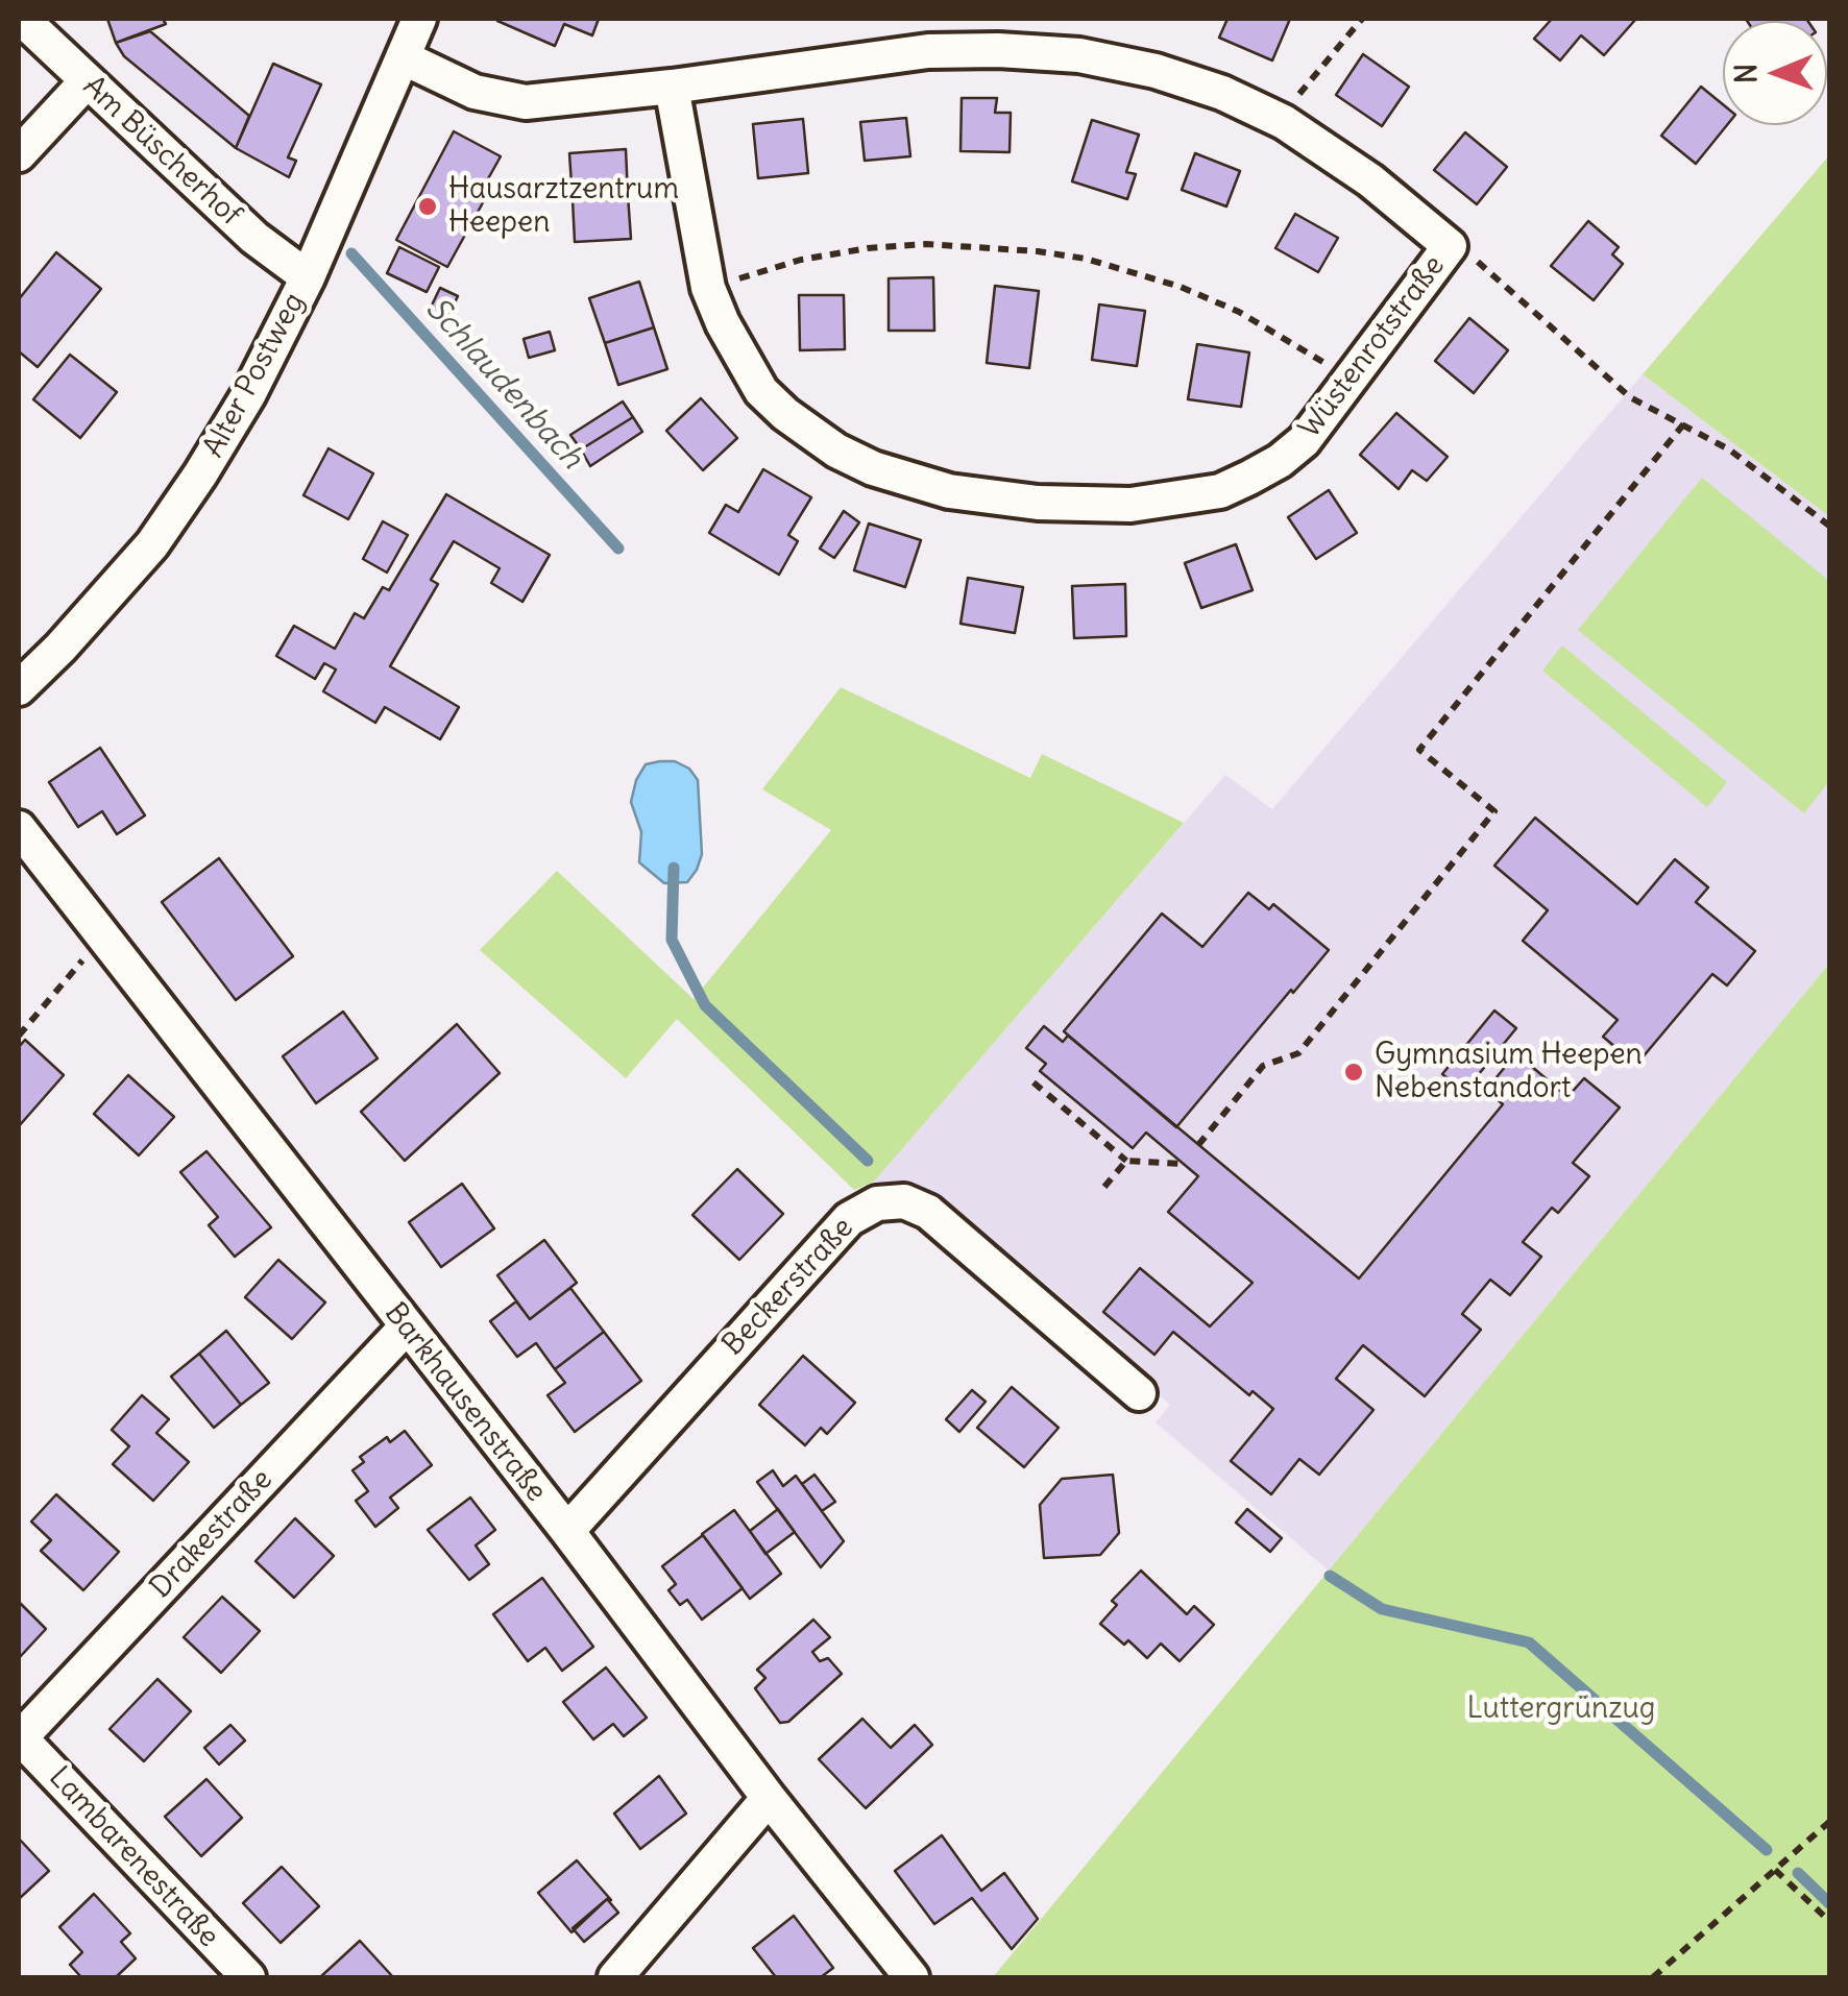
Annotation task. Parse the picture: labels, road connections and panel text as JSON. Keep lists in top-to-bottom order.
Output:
{
  "streets": {
    "street": [
      "Am Büscherhof",
      "Wüstenrotstraße",
      "Alter Postweg",
      "Beckerstraße",
      "Barkhausenstraße",
      "Drakestraße",
      "Lambarenestraße"
    ]
  },
  "crossings": [
    ["Am Büscherhof", "Alter Postweg"],
    ["Wüstenrotstraße", "Alter Postweg"],
    ["Beckerstraße", "Barkhausenstraße"],
    ["Barkhausenstraße", "Drakestraße"],
    ["Drakestraße", "Lambarenestraße"]
  ],
  "water": ["Schlaudenbach"],
  "parks": ["Luttergrünzug"],
  "places": ["Hausarztzentrum Heepen", "Gymnasium Heepen Nebenstandort"],
  "north": "left"
}
